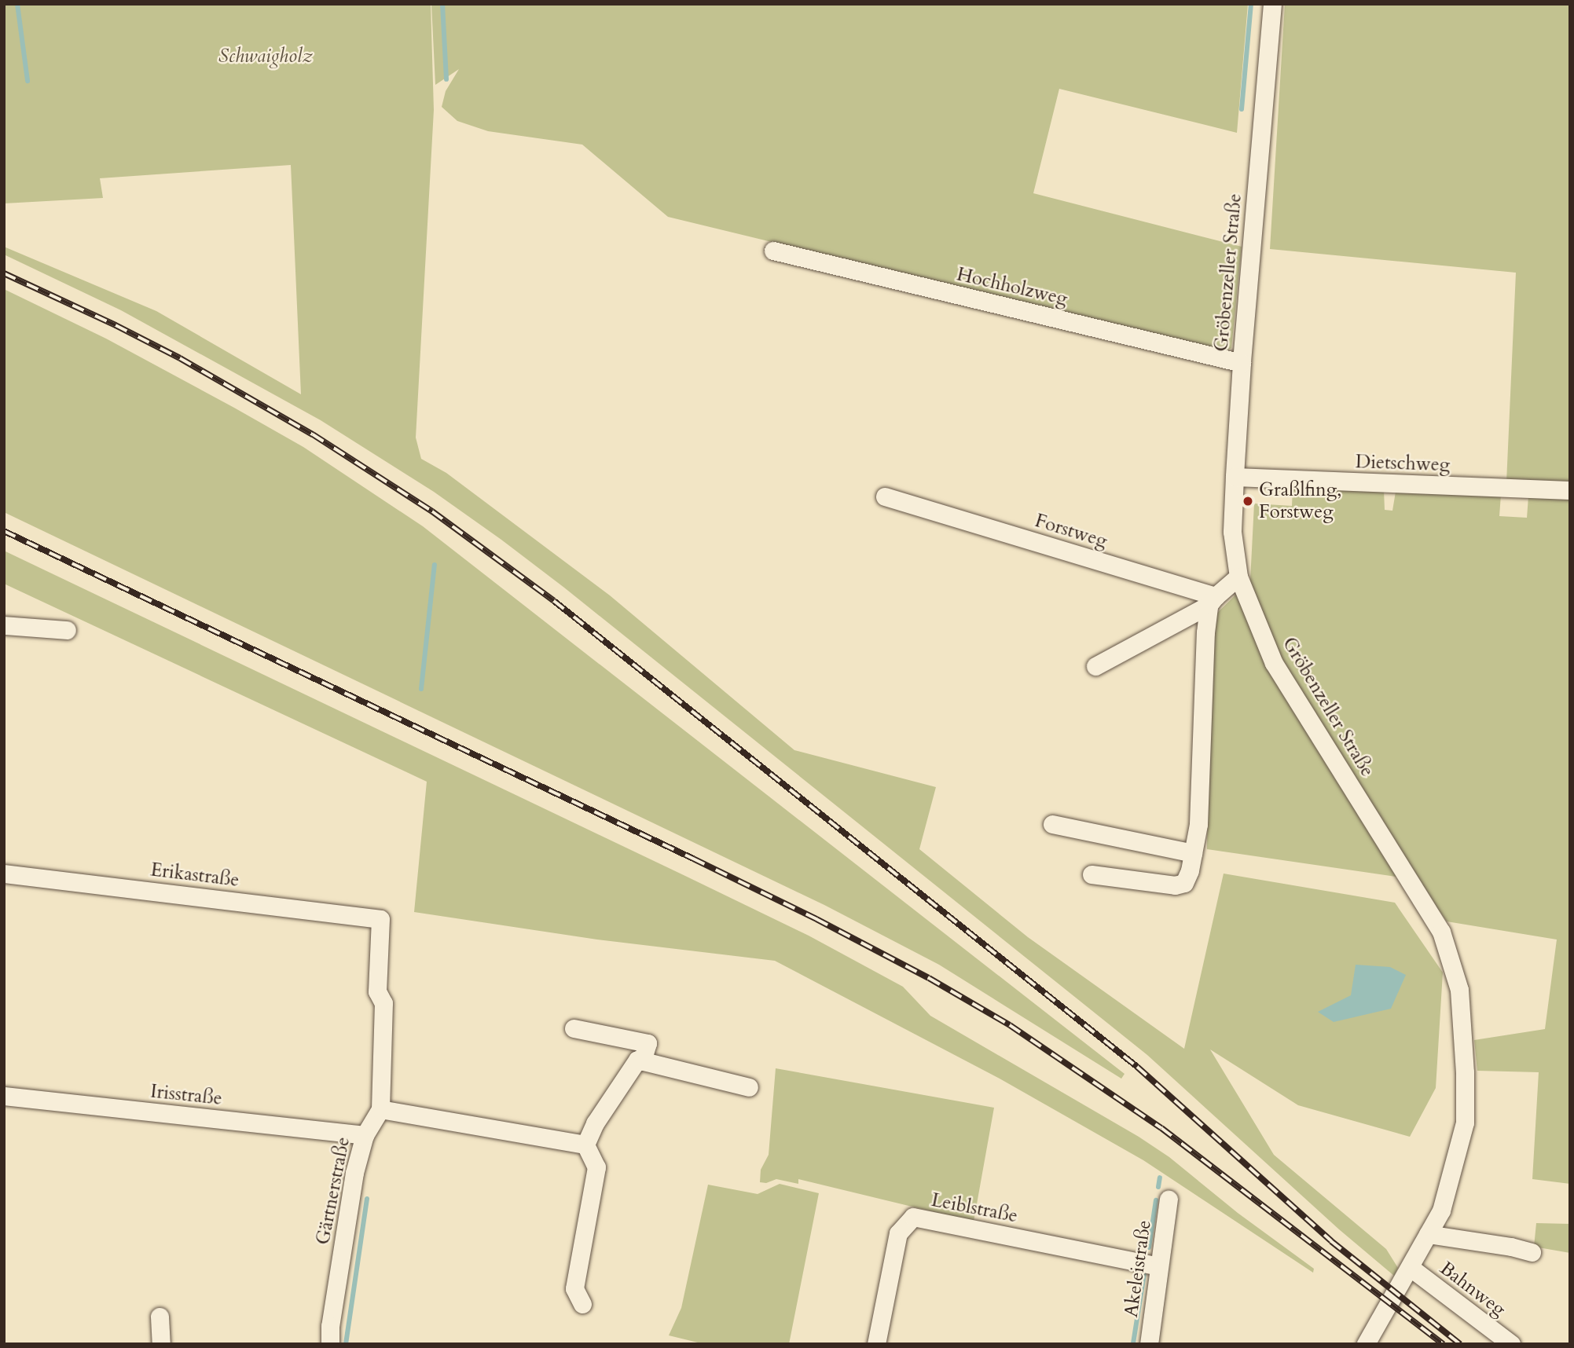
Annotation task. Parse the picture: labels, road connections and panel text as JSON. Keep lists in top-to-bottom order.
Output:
{
  "streets": {
    "street": [
      "Gröbenzeller Straße",
      "Hochholzweg",
      "Dietschweg",
      "Forstweg",
      "Erikastraße",
      "Irisstraße",
      "Gärtnerstraße",
      "Leiblstraße",
      "Akeleistraße",
      "Bahnweg"
    ]
  },
  "crossings": [
    ["Gröbenzeller Straße", "Hochholzweg"],
    ["Gröbenzeller Straße", "Dietschweg"],
    ["Gröbenzeller Straße", "Bahnweg"],
    ["Erikastraße", "Gärtnerstraße"],
    ["Irisstraße", "Gärtnerstraße"],
    ["Leiblstraße", "Akeleistraße"]
  ],
  "parks": ["Schwaigholz"],
  "places": ["Graßlfing, Forstweg"]
}
